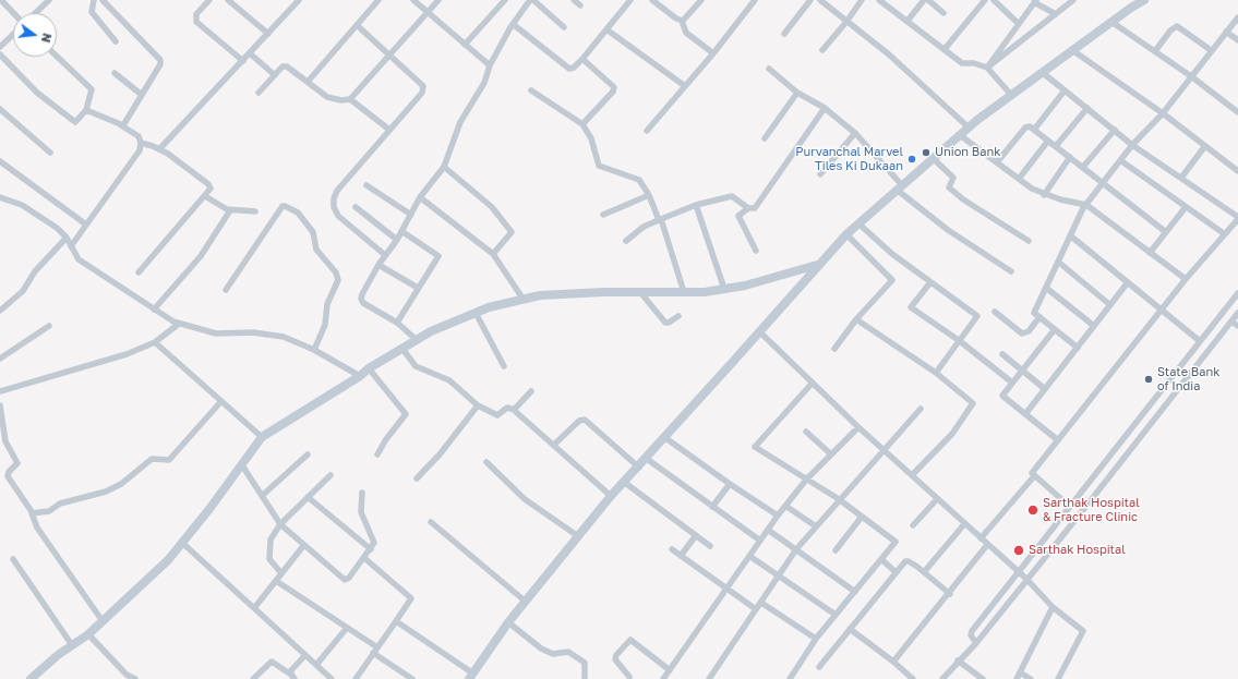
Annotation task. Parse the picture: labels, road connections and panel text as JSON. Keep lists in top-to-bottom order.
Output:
{
  "places": [
    "Union Bank",
    "Purvanchal Marvel Tiles Ki Dukaan",
    "State Bank of India",
    "Sarthak Hospital & Fracture Clinic",
    "Sarthak Hospital"
  ],
  "north": "right"
}
